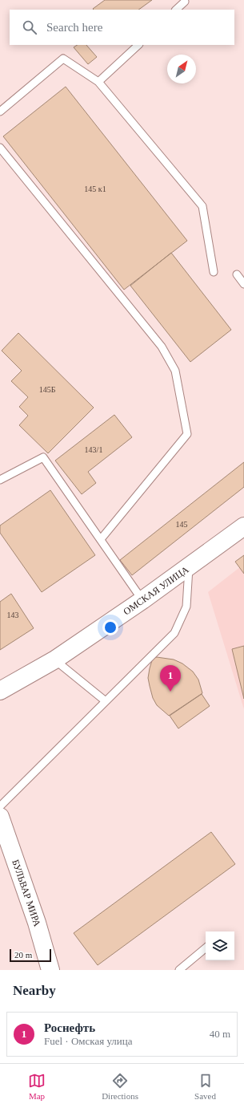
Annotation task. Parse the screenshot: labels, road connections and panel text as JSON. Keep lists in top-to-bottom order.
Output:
{
  "streets": {
    "main road": ["ОМСКАЯ УЛИЦА", "БУЛЬВАР МИРА"]
  },
  "house_numbers": [
    "145 к1",
    "145Б",
    "143/1",
    "145",
    "143"
  ],
  "scale_bar": "20 m",
  "north": "top right",
  "page": {
    "search": "Search here",
    "pins": "1",
    "scale": "20 m",
    "heading": "Nearby",
    "list": [
      {
        "mark": "1",
        "name": "Роснефть",
        "note": "Fuel · Омская улица",
        "value": "40 m"
      }
    ],
    "nav": ["Map", "Directions", "Saved"]
  }
}
